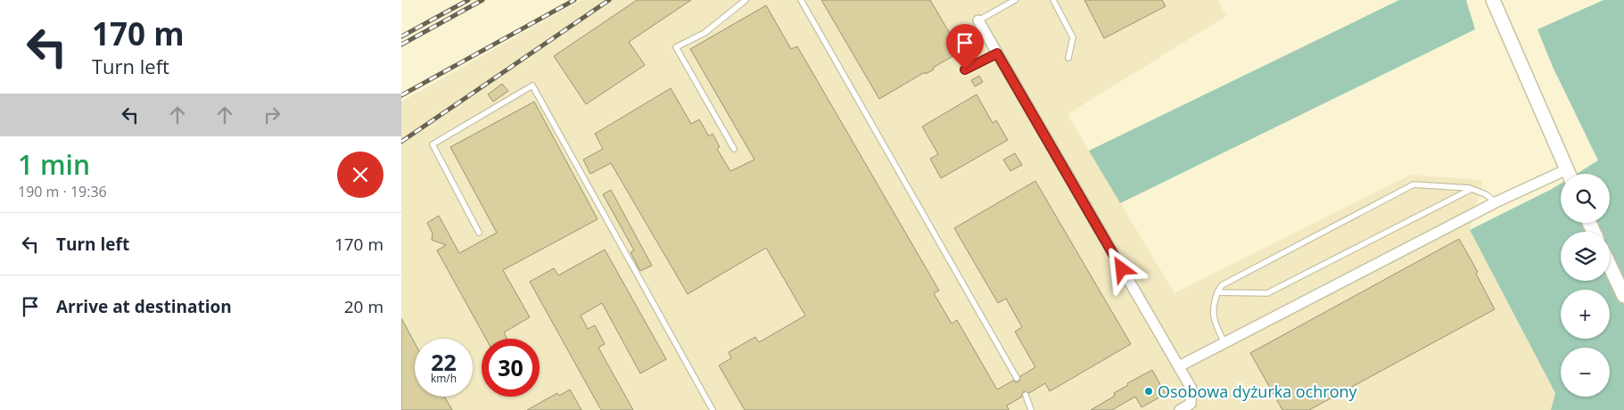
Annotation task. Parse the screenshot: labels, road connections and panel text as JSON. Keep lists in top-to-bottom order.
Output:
{
  "places": ["Osobowa dyżurka ochrony"],
  "page": {
    "turn": ["170 m", "Turn left"],
    "heading": ["1 min", "190 m · 19:36"],
    "map_buttons": ["+", "−"],
    "list": [
      {
        "name": "Turn left",
        "value": "170 m"
      },
      {
        "name": "Arrive at destination",
        "value": "20 m"
      }
    ],
    "speed": "22 km/h",
    "limit": "30"
  }
}
